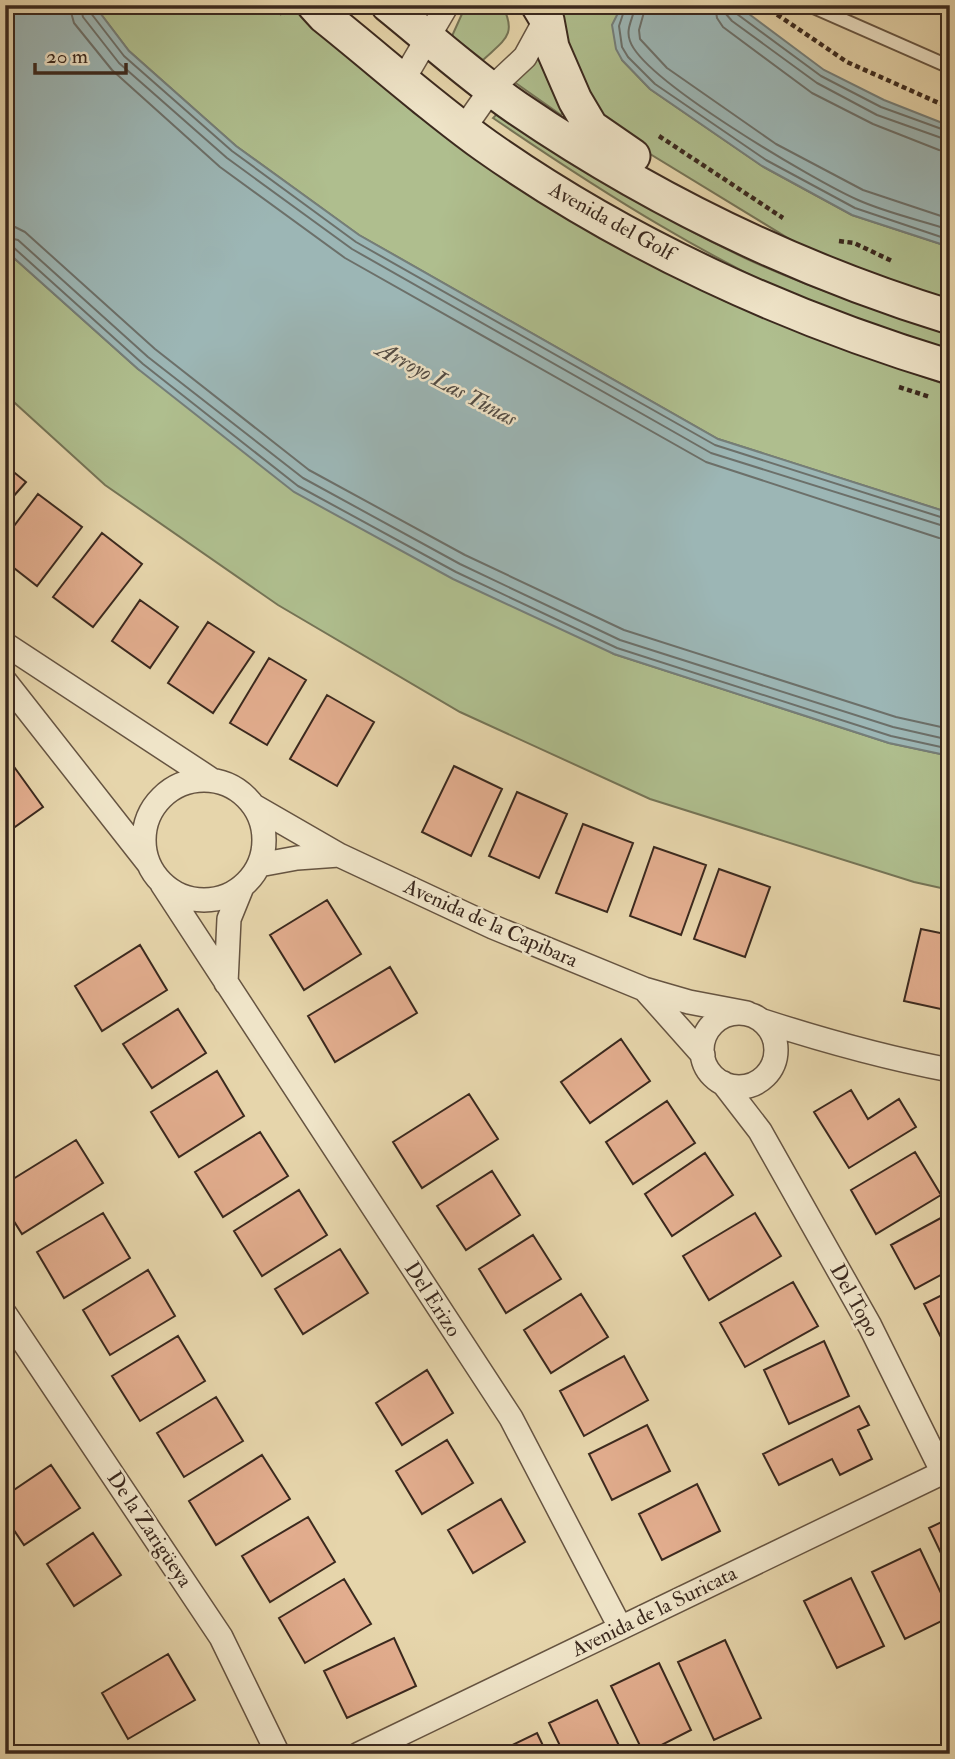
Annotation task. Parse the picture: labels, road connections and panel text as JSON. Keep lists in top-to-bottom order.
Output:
{
  "streets": {
    "street": [
      "Avenida del Golf",
      "Avenida de la Capibara",
      "Del Erizo",
      "Del Topo",
      "De la Zarigüeya",
      "Avenida de la Suricata"
    ]
  },
  "crossings": [
    ["Avenida de la Capibara", "Del Erizo"],
    ["Avenida de la Capibara", "Del Topo"],
    ["Del Erizo", "Avenida de la Suricata"],
    ["Del Topo", "Avenida de la Suricata"]
  ],
  "water": ["Arroyo Las Tunas"],
  "scale_bar": "20 m"
}
